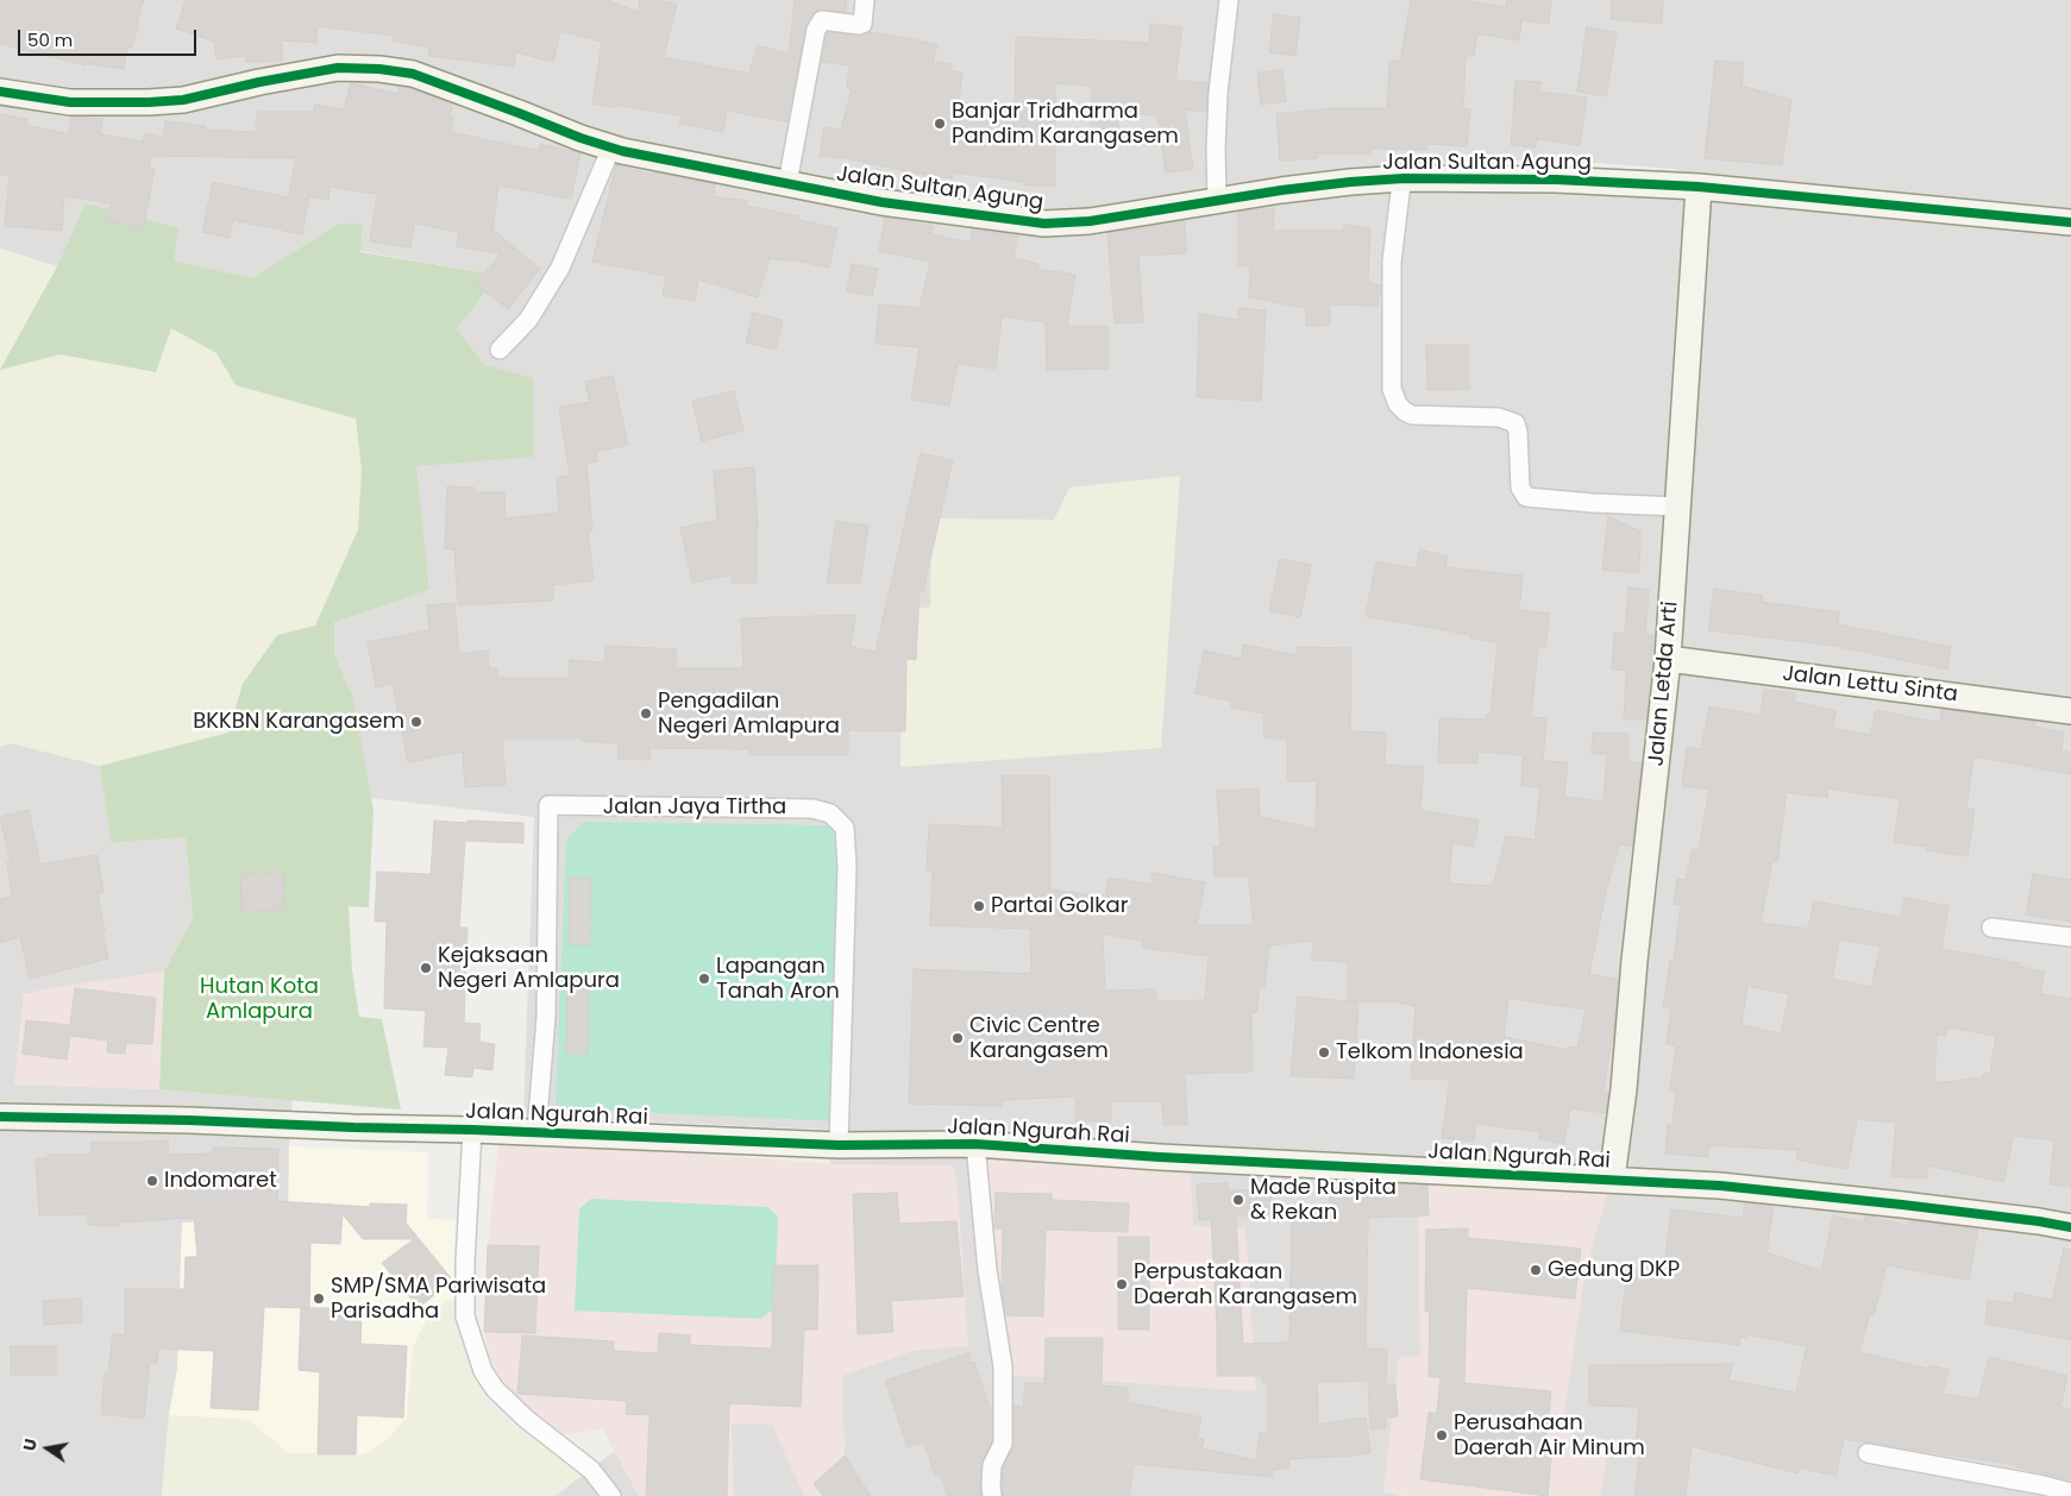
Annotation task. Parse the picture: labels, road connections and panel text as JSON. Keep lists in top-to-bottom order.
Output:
{
  "streets": {
    "street": [
      "Jalan Sultan Agung",
      "Jalan Letda Arti",
      "Jalan Lettu Sinta",
      "Jalan Jaya Tirtha",
      "Jalan Ngurah Rai"
    ]
  },
  "crossings": [
    ["Jalan Sultan Agung", "Jalan Letda Arti"],
    ["Jalan Letda Arti", "Jalan Lettu Sinta"],
    ["Jalan Letda Arti", "Jalan Ngurah Rai"],
    ["Jalan Jaya Tirtha", "Jalan Ngurah Rai"]
  ],
  "parks": ["Hutan Kota Amlapura"],
  "places": [
    "Banjar Tridharma Pandim Karangasem",
    "Pengadilan Negeri Amlapura",
    "BKKBN Karangasem",
    "Partai Golkar",
    "Kejaksaan Negeri Amlapura",
    "Lapangan Tanah Aron",
    "Civic Centre Karangasem",
    "Telkom Indonesia",
    "Indomaret",
    "Made Ruspita & Rekan",
    "Gedung DKP",
    "Perpustakaan Daerah Karangasem",
    "SMP/SMA Pariwisata Parisadha",
    "Perusahaan Daerah Air Minum"
  ],
  "scale_bar": "50 m",
  "north": "left"
}
